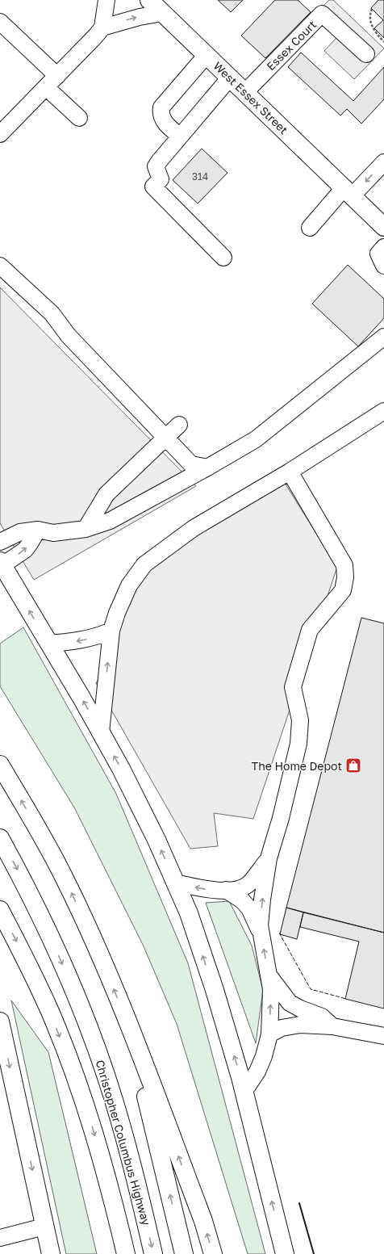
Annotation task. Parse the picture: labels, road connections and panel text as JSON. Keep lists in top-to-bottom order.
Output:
{
  "streets": {
    "main road": ["West Essex Street", "Christopher Columbus Highway"],
    "street": ["Essex Court"]
  },
  "crossings": [
    ["Essex Court", "West Essex Street"]
  ],
  "places": {
    "shop": ["The Home Depot"]
  },
  "house_numbers": ["314"]
}
